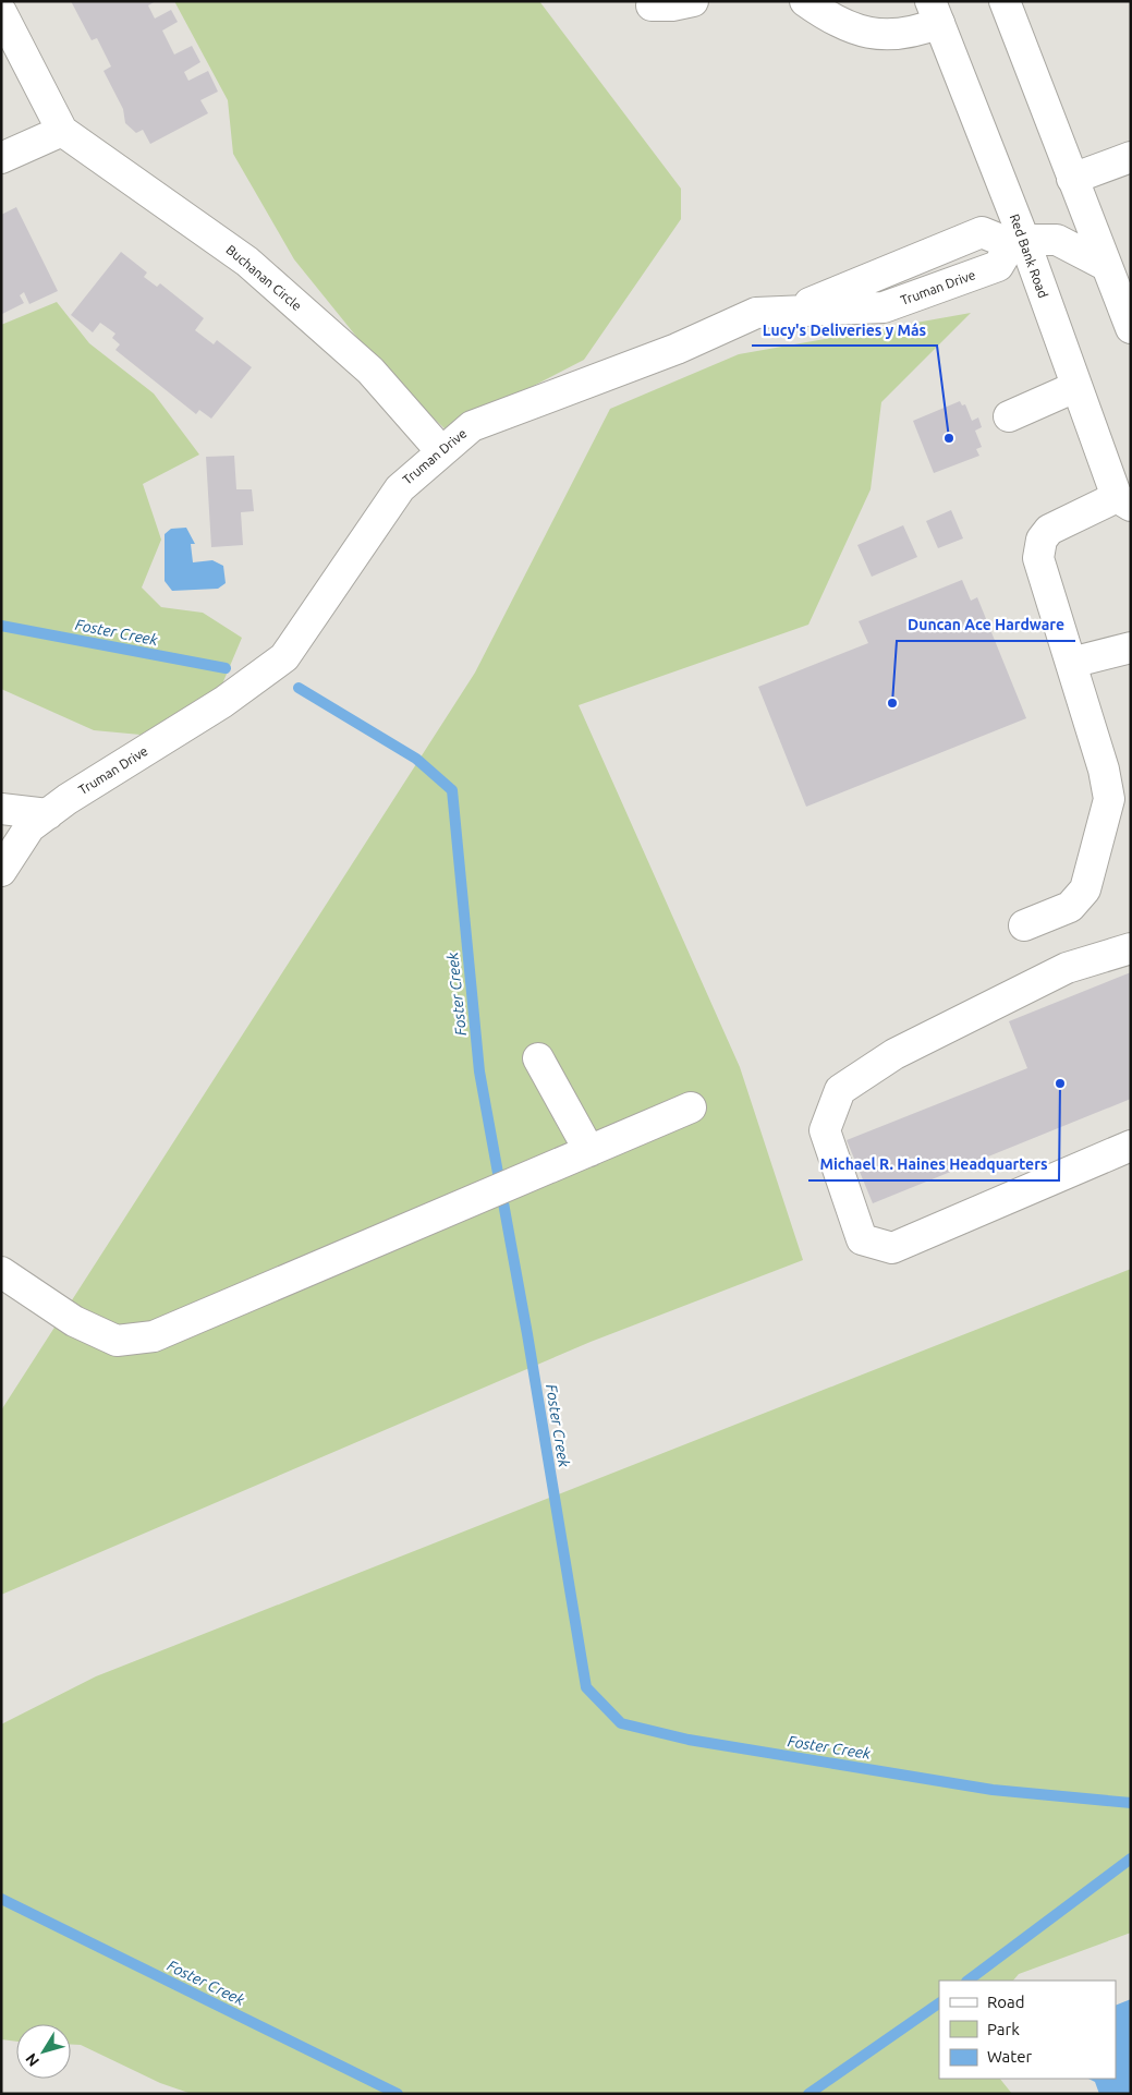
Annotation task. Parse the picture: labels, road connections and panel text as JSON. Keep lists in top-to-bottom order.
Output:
{
  "streets": {
    "street": ["Red Bank Road", "Buchanan Circle", "Truman Drive"]
  },
  "crossings": [
    ["Red Bank Road", "Truman Drive"],
    ["Buchanan Circle", "Truman Drive"]
  ],
  "water": ["Foster Creek"],
  "places": ["Lucy's Deliveries y Más", "Duncan Ace Hardware", "Michael R. Haines Headquarters"],
  "legend": ["Road", "Park", "Water"],
  "north": "bottom left"
}
